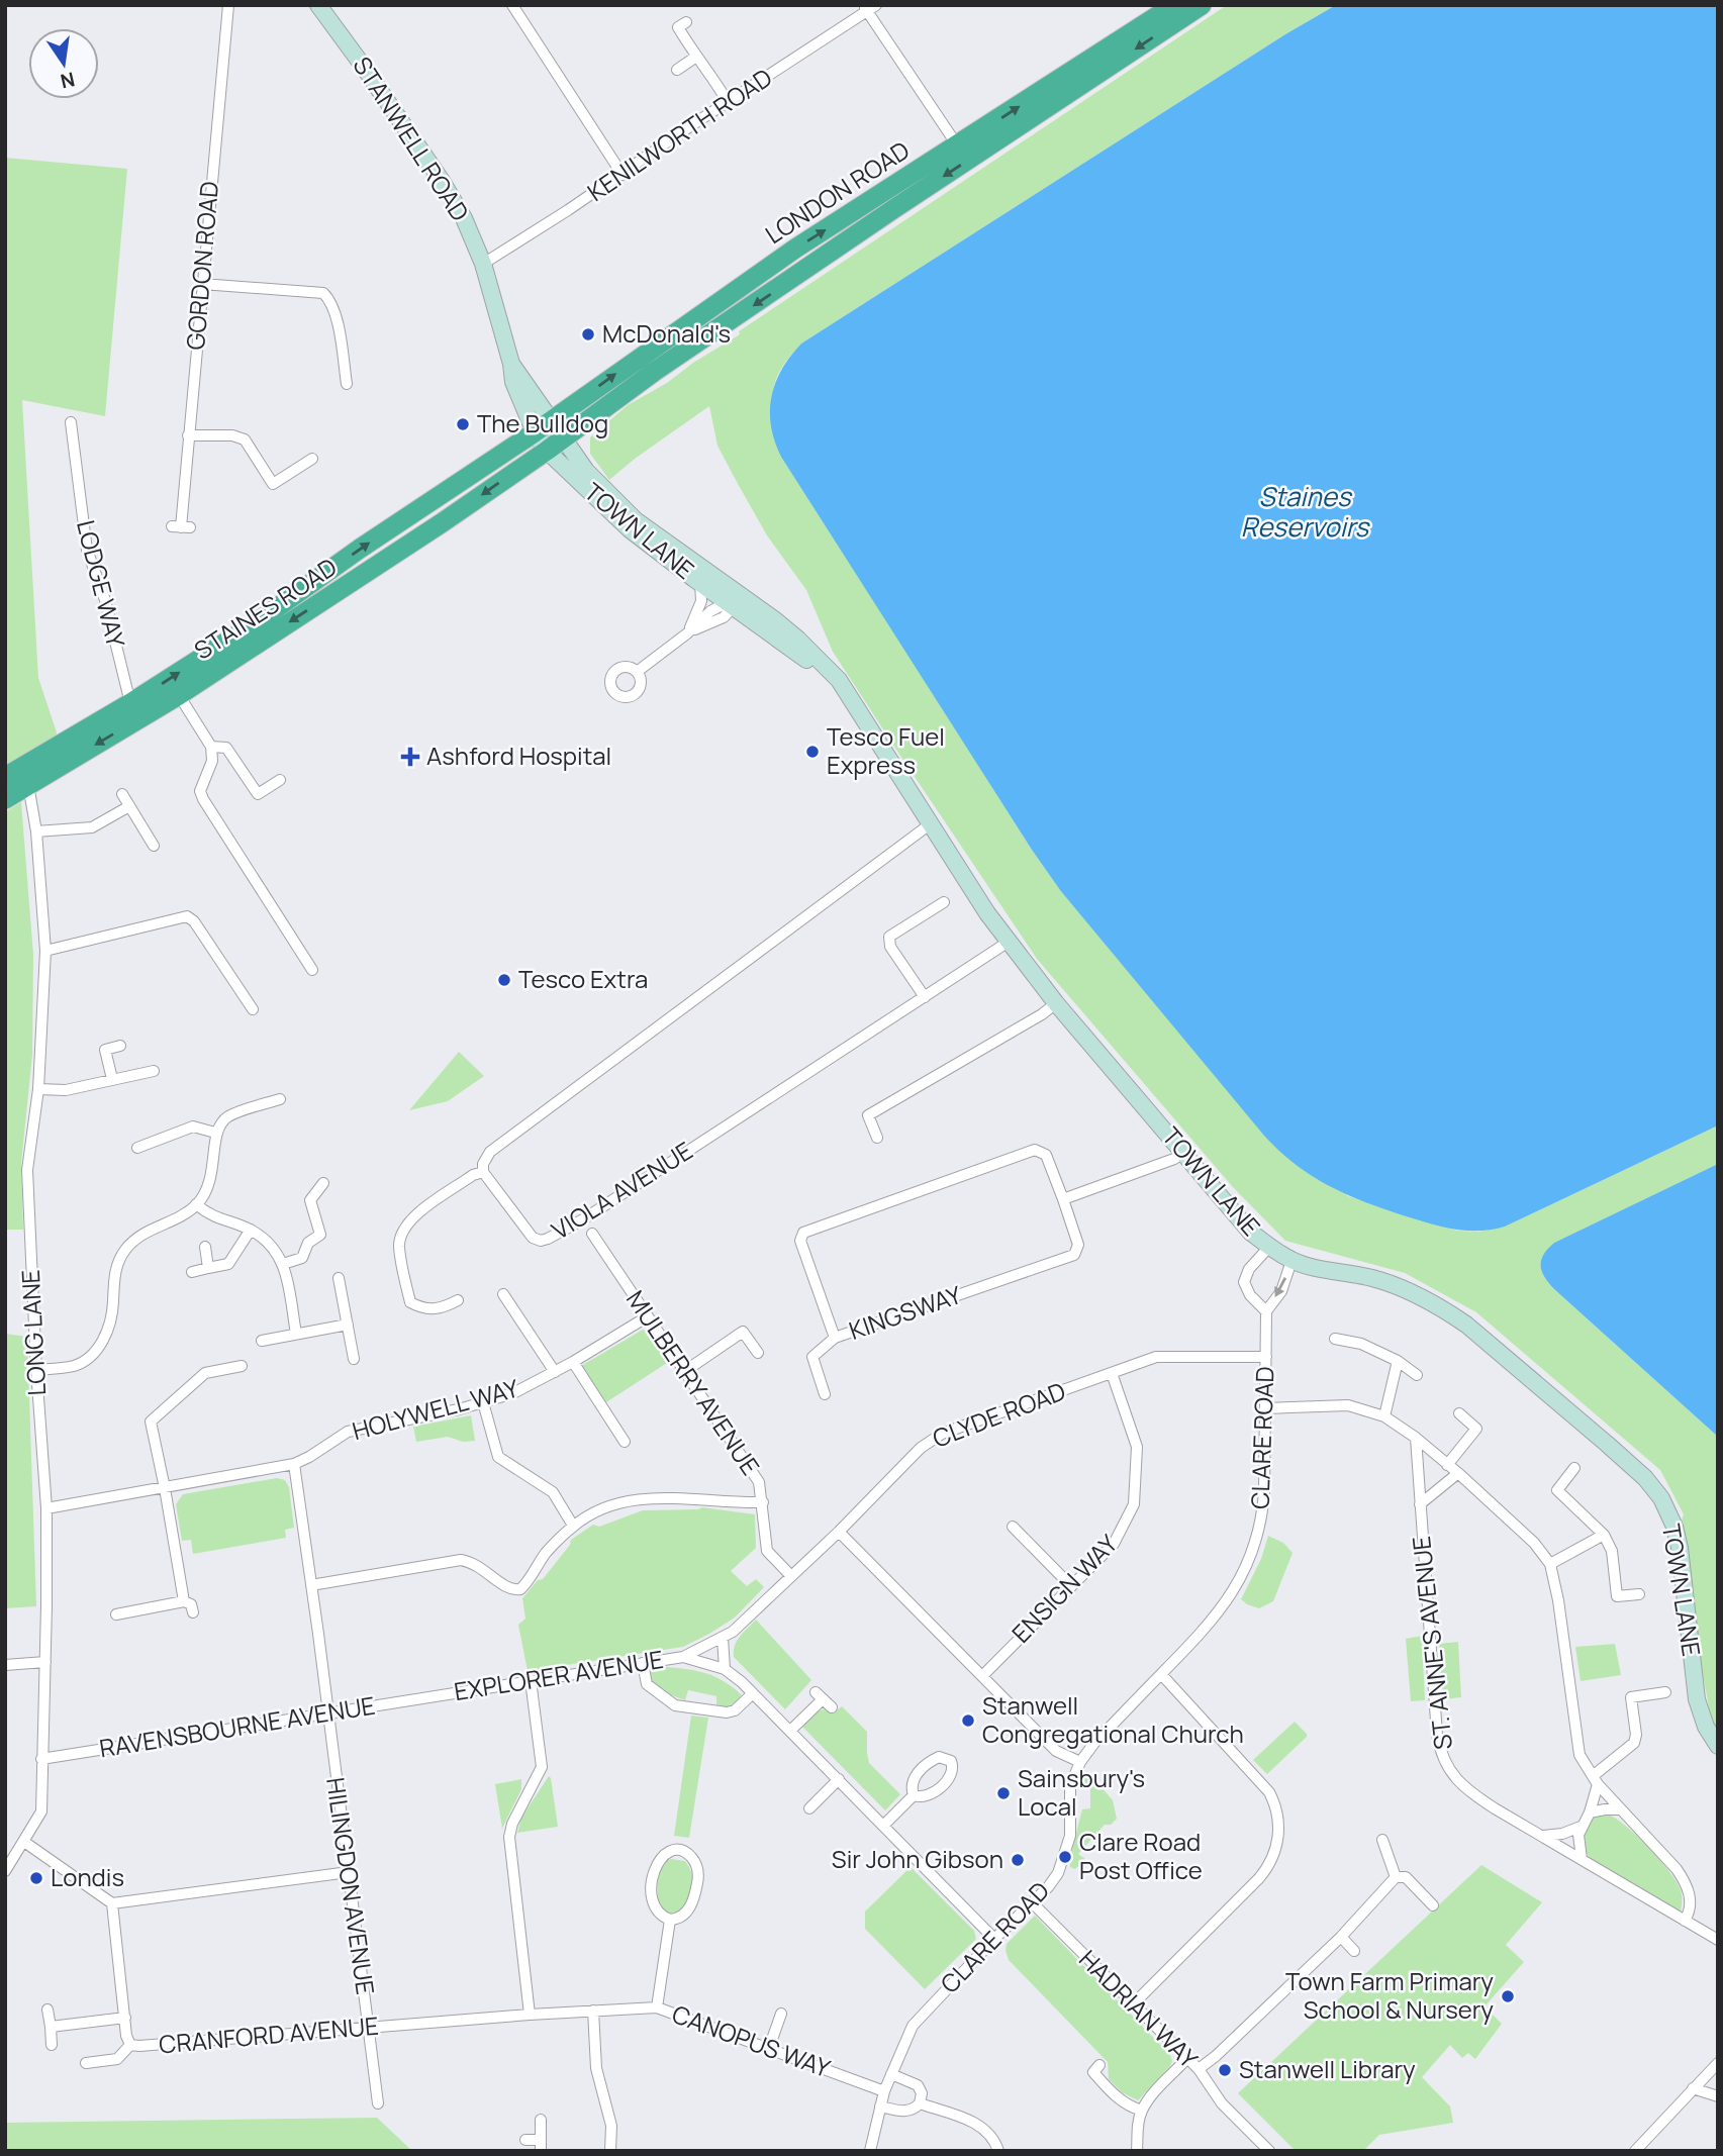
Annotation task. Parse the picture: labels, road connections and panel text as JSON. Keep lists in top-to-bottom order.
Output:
{
  "streets": {
    "highway": ["LONDON ROAD", "STAINES ROAD"],
    "main road": ["STANWELL ROAD", "TOWN LANE"],
    "street": [
      "KENILWORTH ROAD",
      "GORDON ROAD",
      "LODGE WAY",
      "VIOLA AVENUE",
      "KINGSWAY",
      "LONG LANE",
      "MULBERRY AVENUE",
      "HOLYWELL WAY",
      "CLYDE ROAD",
      "CLARE ROAD",
      "ENSIGN WAY",
      "ST. ANNE'S AVENUE",
      "EXPLORER AVENUE",
      "RAVENSBOURNE AVENUE",
      "HILINGDON AVENUE",
      "HADRIAN WAY",
      "CRANFORD AVENUE",
      "CANOPUS WAY"
    ]
  },
  "crossings": [
    ["KENILWORTH ROAD", "STANWELL ROAD"],
    ["STANWELL ROAD", "LONDON ROAD"],
    ["STANWELL ROAD", "TOWN LANE"],
    ["STANWELL ROAD", "STAINES ROAD"],
    ["LONDON ROAD", "TOWN LANE"],
    ["LONDON ROAD", "STAINES ROAD"],
    ["TOWN LANE", "STAINES ROAD"],
    ["TOWN LANE", "VIOLA AVENUE"],
    ["LODGE WAY", "STAINES ROAD"],
    ["STAINES ROAD", "LONG LANE"],
    ["LONG LANE", "HOLYWELL WAY"],
    ["LONG LANE", "RAVENSBOURNE AVENUE"],
    ["MULBERRY AVENUE", "HOLYWELL WAY"],
    ["MULBERRY AVENUE", "CLYDE ROAD"],
    ["HOLYWELL WAY", "HILINGDON AVENUE"],
    ["CLYDE ROAD", "CLARE ROAD"],
    ["CLYDE ROAD", "ENSIGN WAY"],
    ["CLYDE ROAD", "EXPLORER AVENUE"],
    ["CLARE ROAD", "HADRIAN WAY"],
    ["CLARE ROAD", "CANOPUS WAY"],
    ["EXPLORER AVENUE", "RAVENSBOURNE AVENUE"],
    ["RAVENSBOURNE AVENUE", "HILINGDON AVENUE"],
    ["HILINGDON AVENUE", "CRANFORD AVENUE"],
    ["CRANFORD AVENUE", "CANOPUS WAY"]
  ],
  "one_way": ["LONDON ROAD"],
  "water": ["Staines Reservoirs"],
  "places": {
    "other": [
      "McDonald's",
      "The Bulldog",
      "Tesco Fuel Express",
      "Tesco Extra",
      "Stanwell Congregational Church",
      "Sainsbury's Local",
      "Clare Road Post Office",
      "Sir John Gibson",
      "Londis",
      "Town Farm Primary School & Nursery",
      "Stanwell Library"
    ],
    "health": ["Ashford Hospital"]
  },
  "north": "bottom"
}
